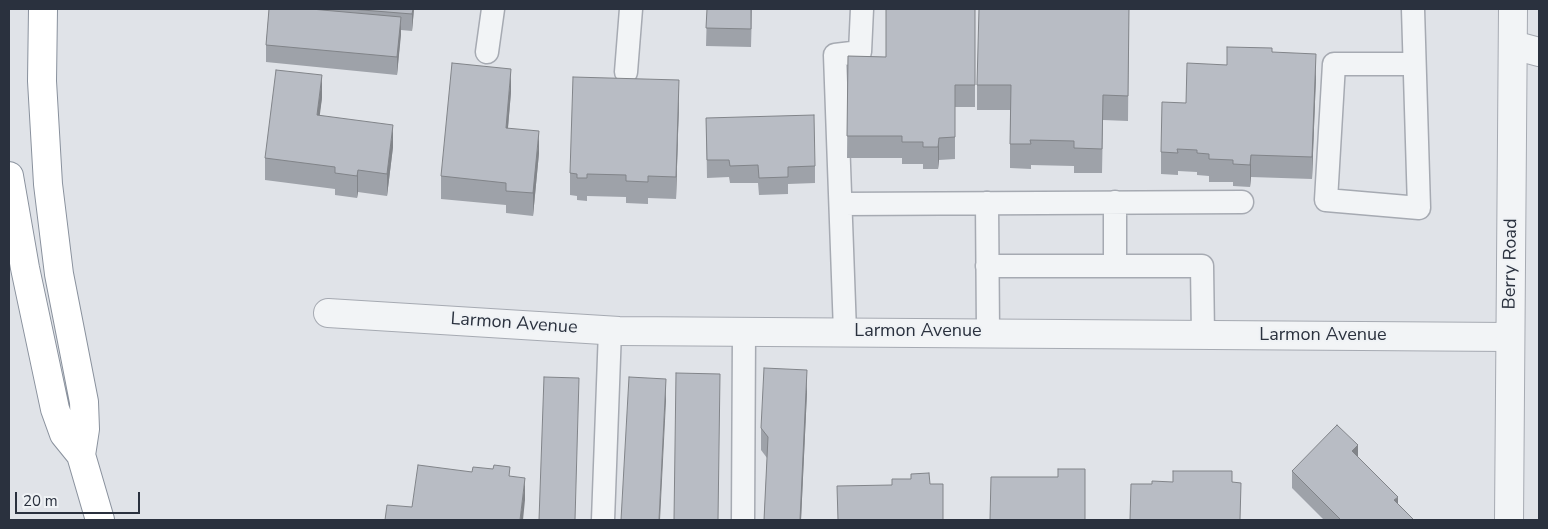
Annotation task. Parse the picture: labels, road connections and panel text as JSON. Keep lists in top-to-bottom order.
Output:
{
  "streets": {
    "street": ["Berry Road", "Larmon Avenue"]
  },
  "crossings": [
    ["Berry Road", "Larmon Avenue"]
  ],
  "scale_bar": "20 m"
}
